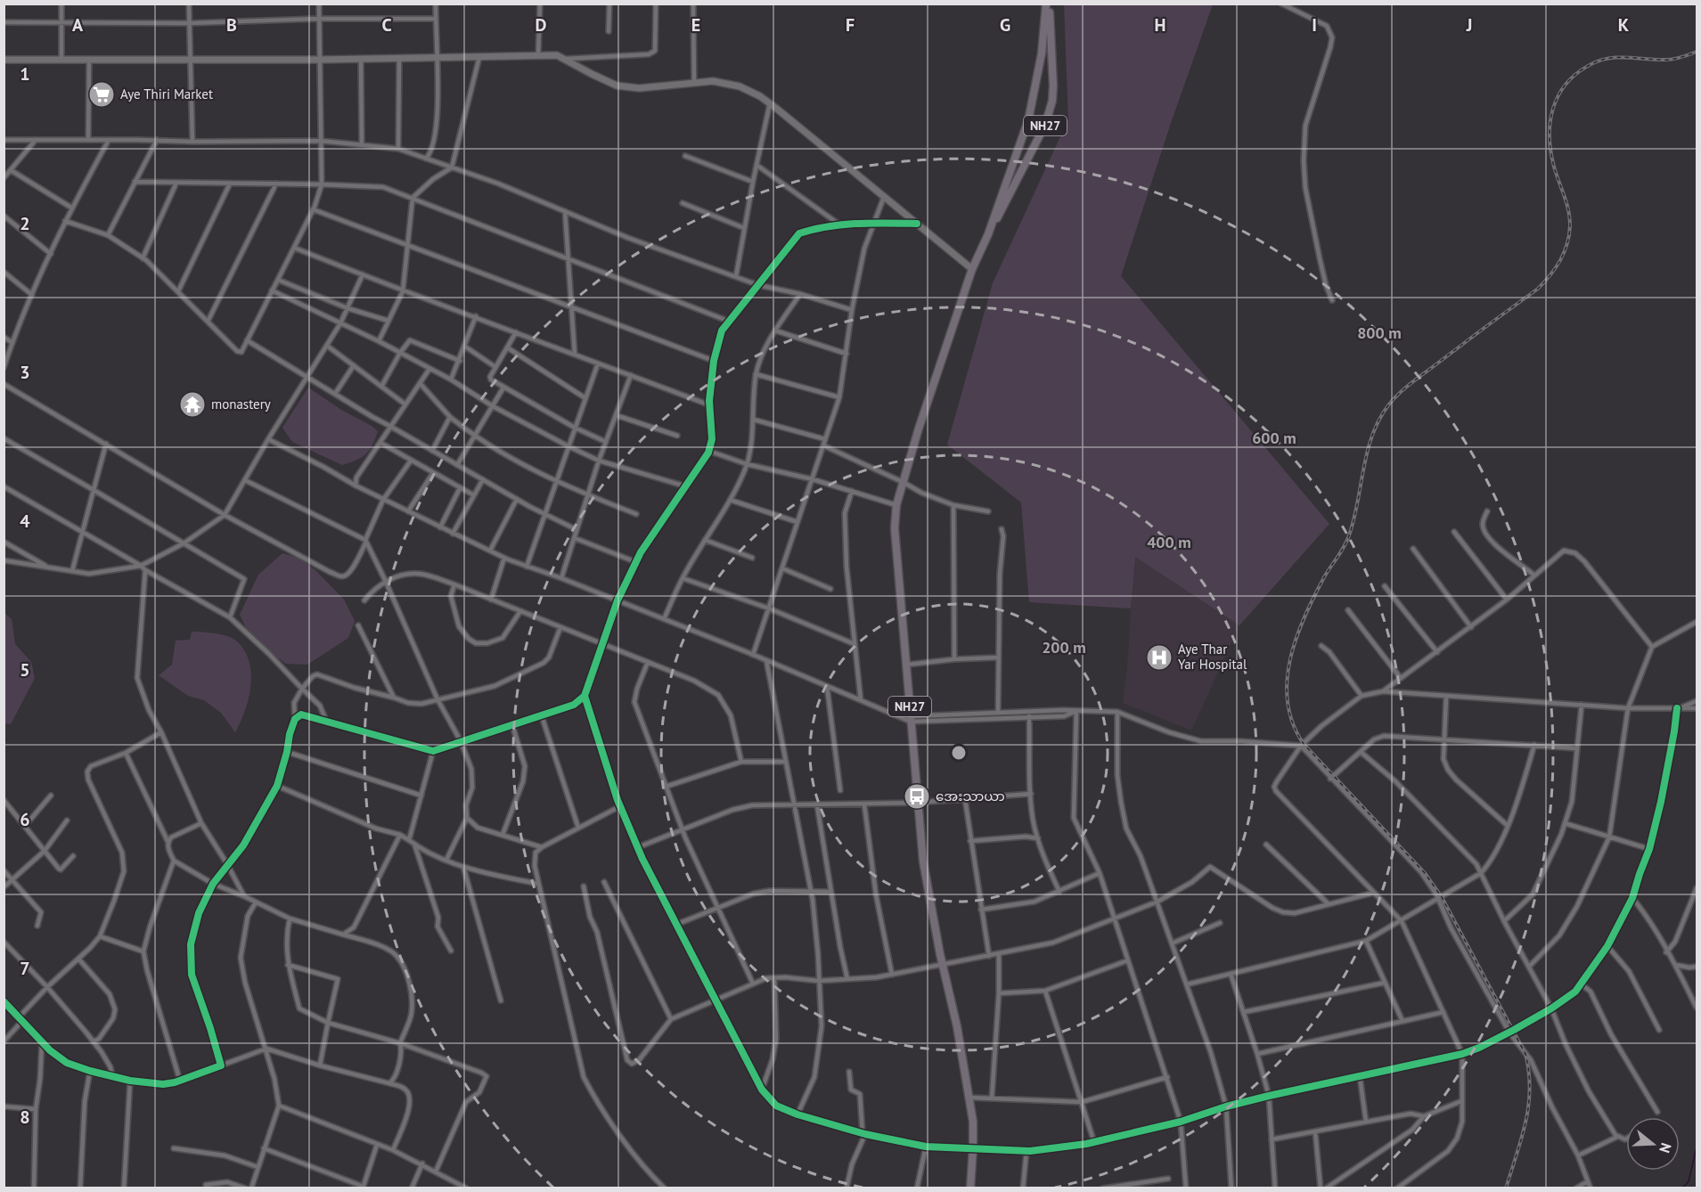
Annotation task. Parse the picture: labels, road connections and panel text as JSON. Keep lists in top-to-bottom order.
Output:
{
  "streets": {
    "highway": ["NH27"]
  },
  "places": {
    "supermarket": ["Aye Thiri Market"],
    "temple": ["monastery"],
    "hospital": ["Aye Thar Yar Hospital"],
    "bus stop": ["အေးသာယာ"]
  },
  "north": "right",
  "grid": {
    "columns": [
      "A",
      "B",
      "C",
      "D",
      "E",
      "F",
      "G",
      "H",
      "I",
      "J",
      "K"
    ],
    "rows": [
      "1",
      "2",
      "3",
      "4",
      "5",
      "6",
      "7",
      "8"
    ]
  },
  "rings": [
    "800 m",
    "600 m",
    "400 m",
    "200 m"
  ]
}
